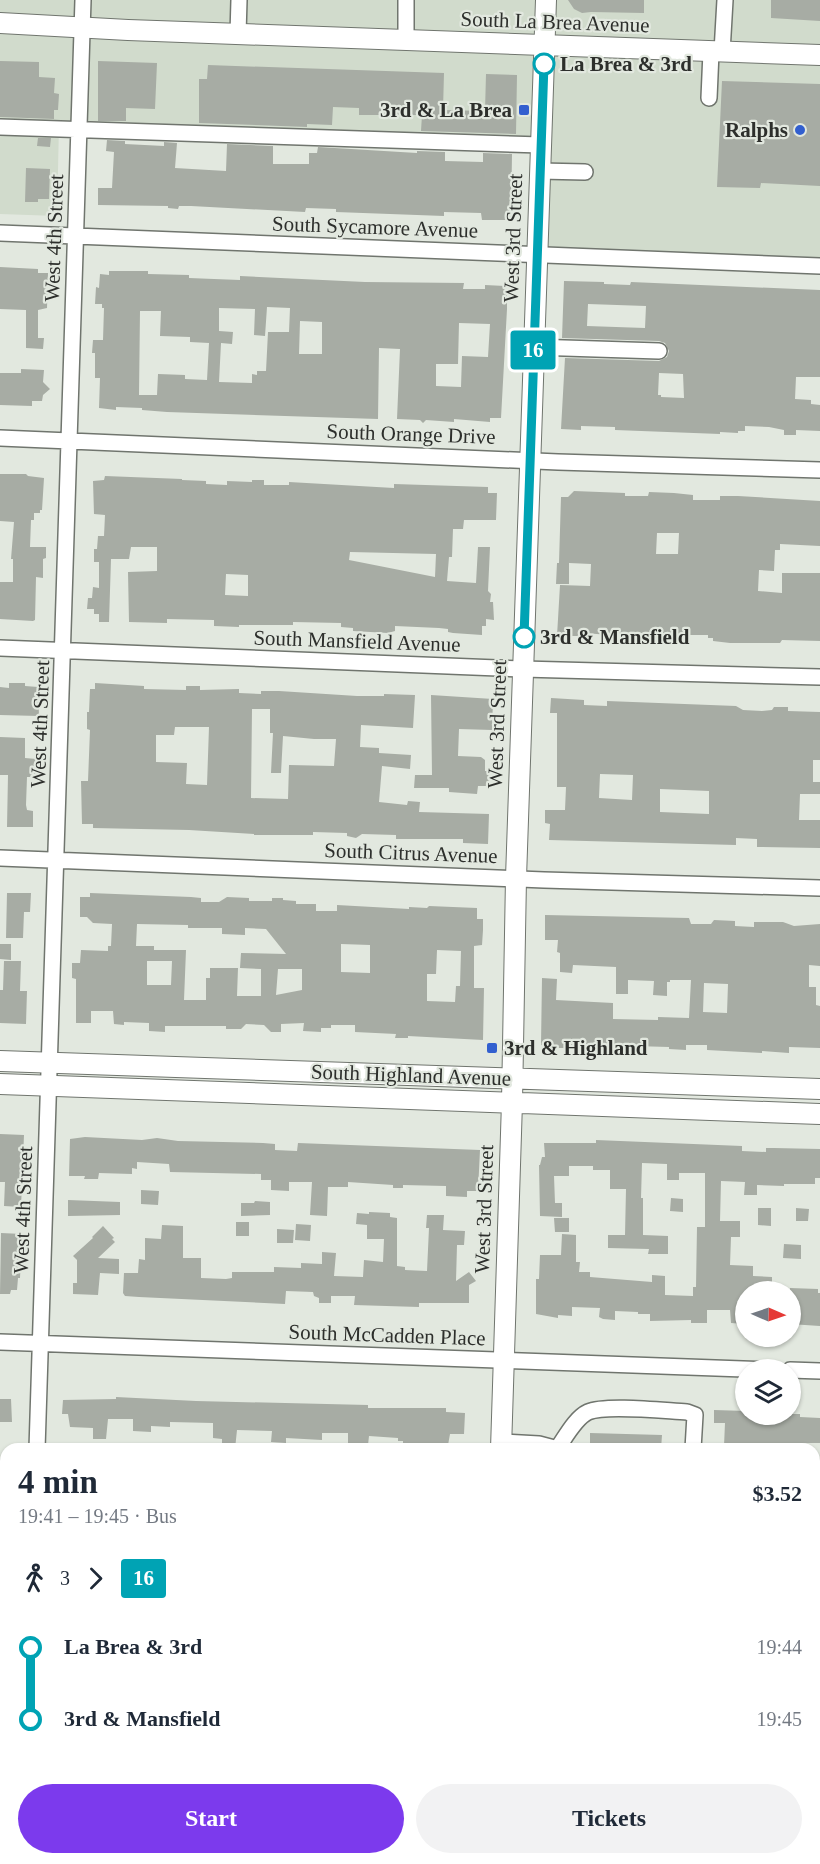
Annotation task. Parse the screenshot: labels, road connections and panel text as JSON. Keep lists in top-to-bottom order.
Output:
{
  "streets": {
    "main road": ["South La Brea Avenue", "West 3rd Street", "South Highland Avenue"],
    "street": [
      "South Sycamore Avenue",
      "West 4th Street",
      "South Orange Drive",
      "South Mansfield Avenue",
      "South Citrus Avenue",
      "South McCadden Place"
    ]
  },
  "crossings": [
    ["South La Brea Avenue", "West 4th Street"],
    ["South La Brea Avenue", "West 3rd Street"],
    ["South Sycamore Avenue", "West 4th Street"],
    ["South Sycamore Avenue", "West 3rd Street"],
    ["West 4th Street", "South Orange Drive"],
    ["West 4th Street", "South Mansfield Avenue"],
    ["West 4th Street", "South Citrus Avenue"],
    ["West 4th Street", "South Highland Avenue"],
    ["West 4th Street", "South McCadden Place"],
    ["West 3rd Street", "South Orange Drive"],
    ["West 3rd Street", "South Mansfield Avenue"],
    ["West 3rd Street", "South Citrus Avenue"],
    ["West 3rd Street", "South Highland Avenue"],
    ["West 3rd Street", "South McCadden Place"]
  ],
  "places": {
    "other": ["La Brea & 3rd", "Ralphs", "3rd & Mansfield"],
    "transit": ["3rd & La Brea", "3rd & Highland"]
  },
  "lines": ["bus line 16"],
  "north": "right",
  "page": {
    "on_map": "16",
    "heading": ["4 min", "19:41 – 19:45 · Bus", "$3.52"],
    "legs": ["3", "16"],
    "list": [
      {
        "name": "La Brea & 3rd",
        "value": "19:44"
      },
      {
        "name": "3rd & Mansfield",
        "value": "19:45"
      }
    ],
    "buttons": ["Start", "Tickets"]
  }
}
